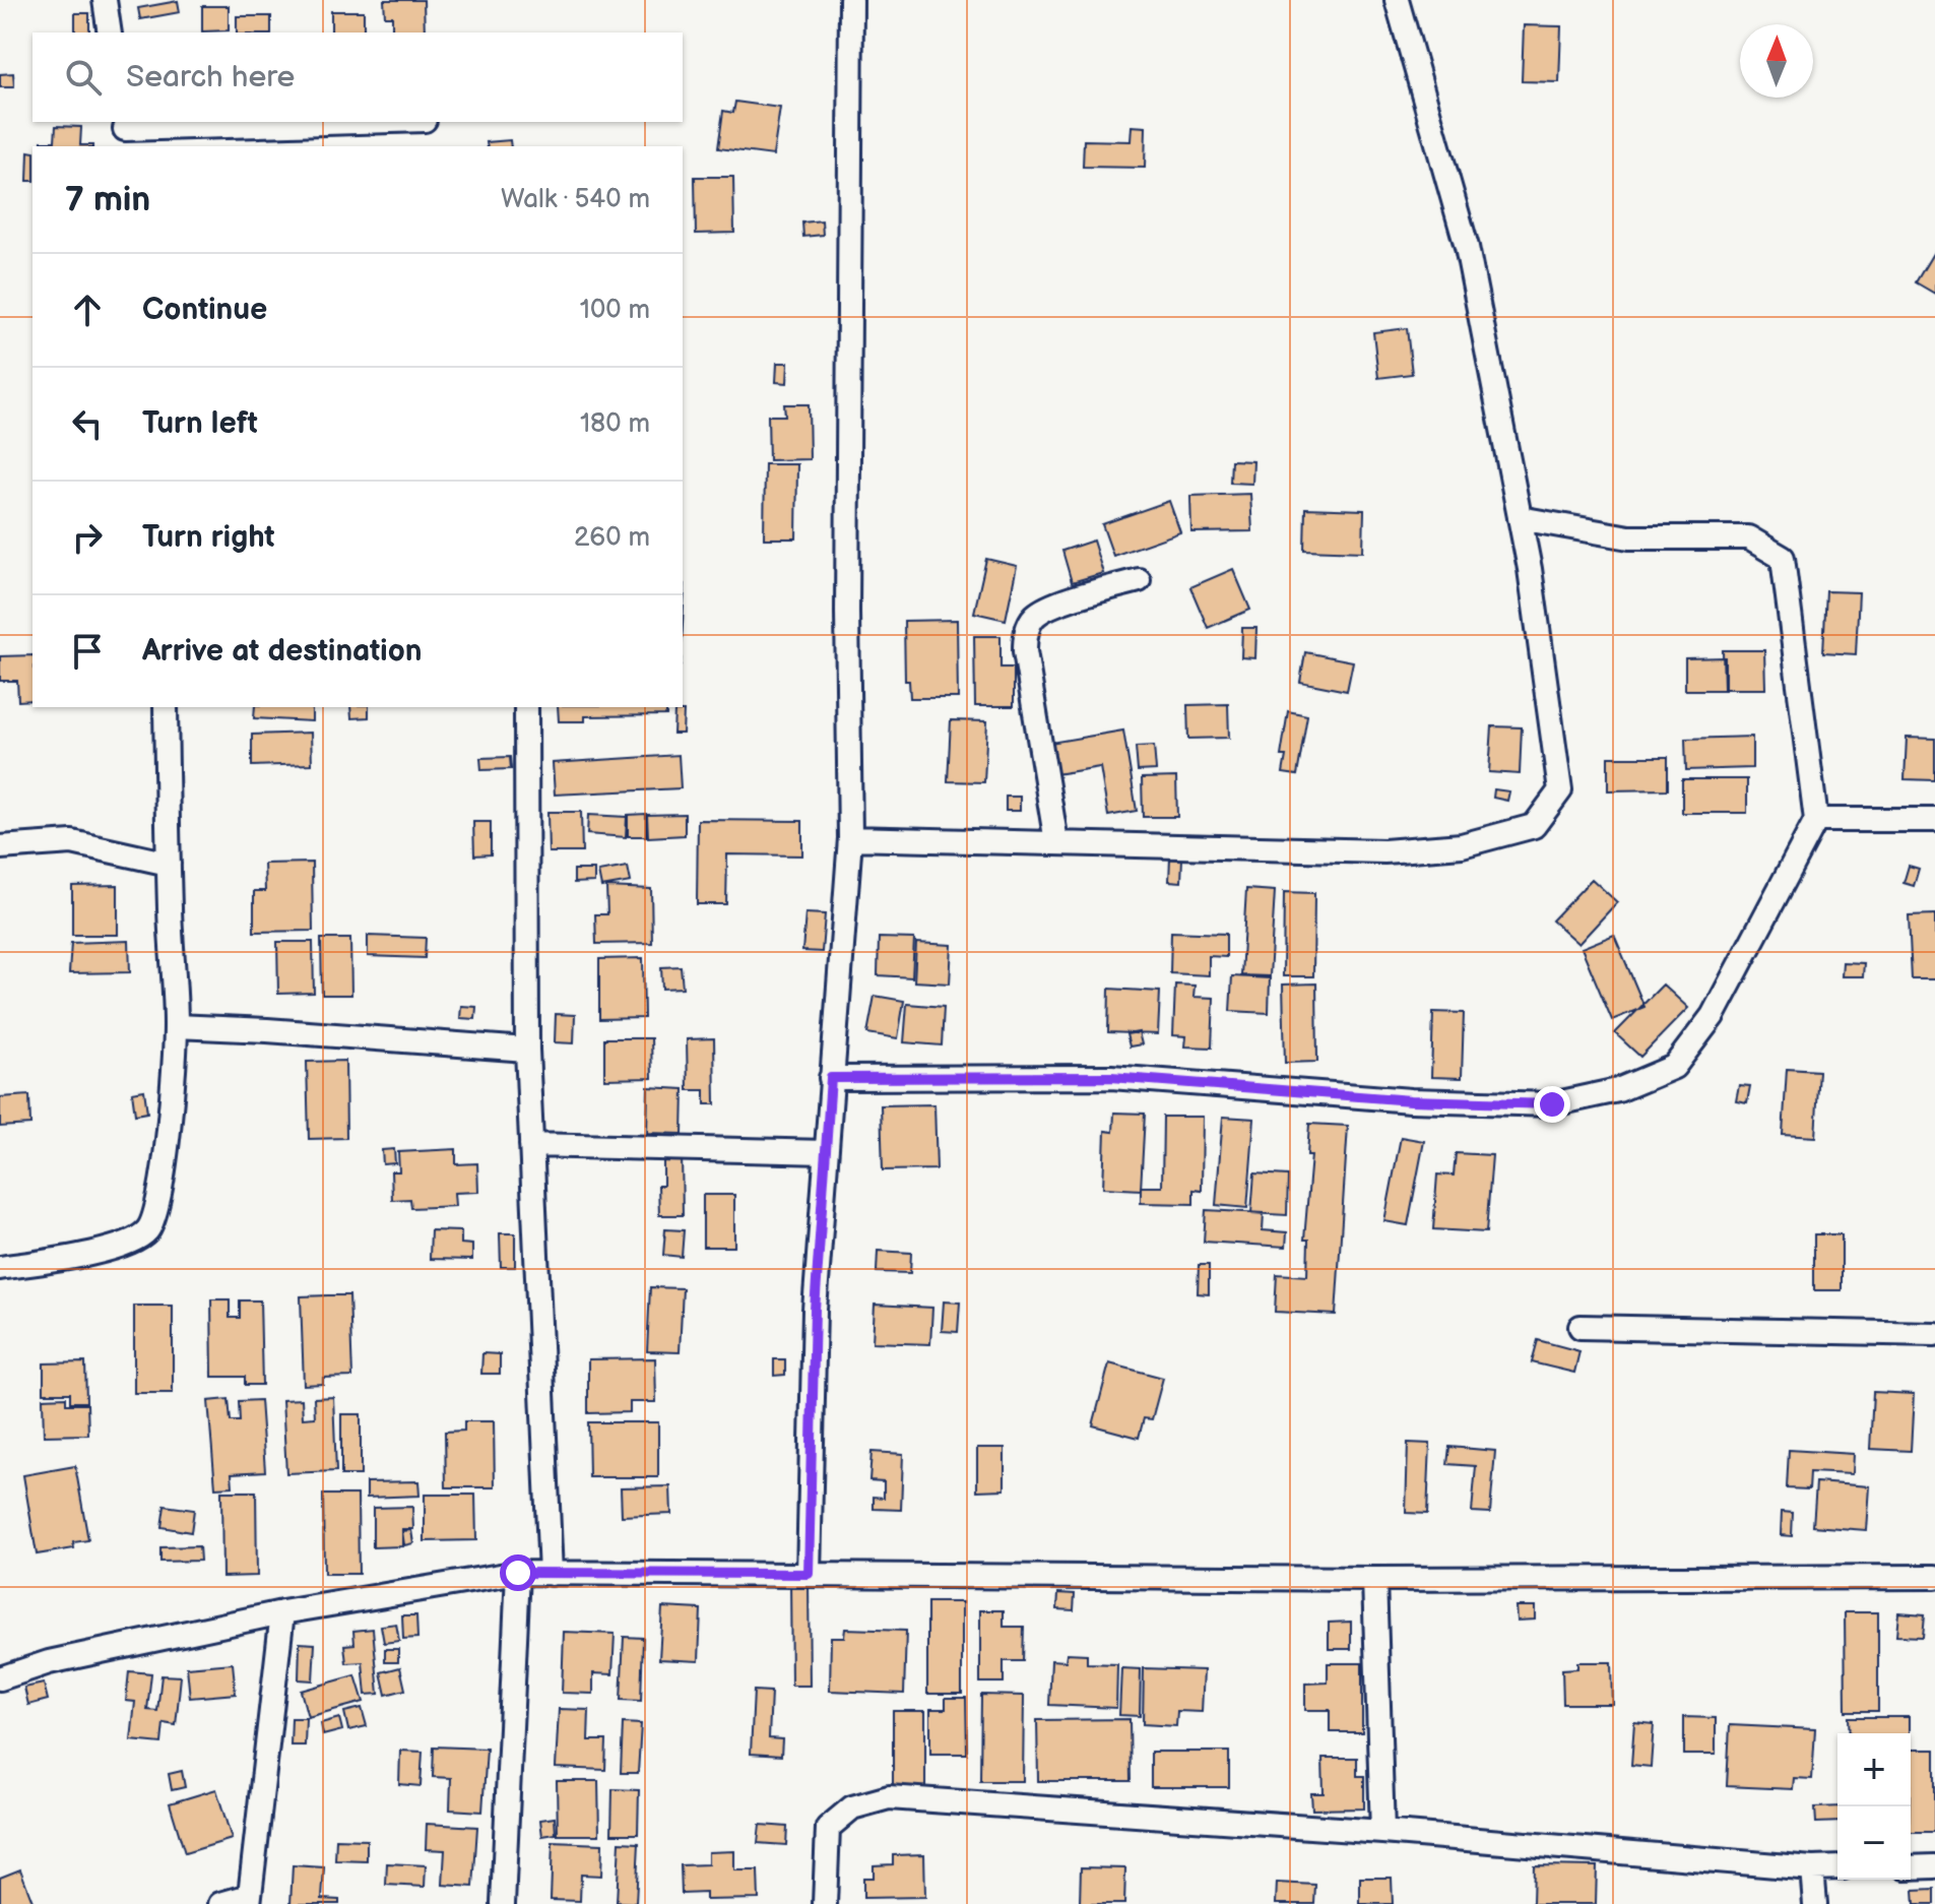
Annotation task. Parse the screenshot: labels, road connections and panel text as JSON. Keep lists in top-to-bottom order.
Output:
{
  "north": "top",
  "page": {
    "search": "Search here",
    "heading": ["7 min", "Walk · 540 m"],
    "list": [
      ["Continue", "100 m"],
      ["Turn left", "180 m"],
      ["Turn right", "260 m"],
      "Arrive at destination"
    ],
    "map_buttons": ["+", "−"]
  }
}
